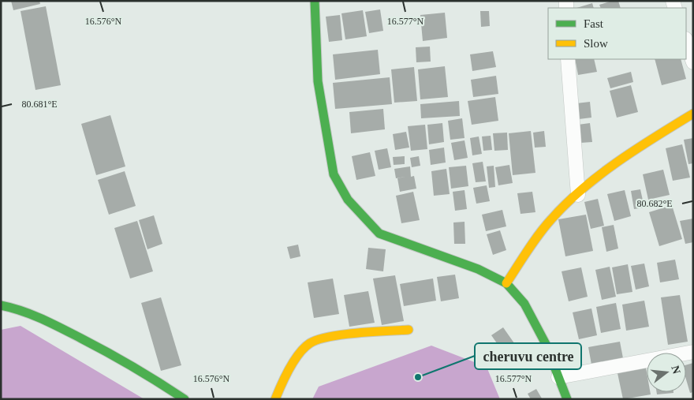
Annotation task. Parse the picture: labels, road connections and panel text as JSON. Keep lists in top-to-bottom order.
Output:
{
  "places": ["cheruvu centre"],
  "legend": ["Fast", "Slow"],
  "north": "right",
  "coordinates": [
    "16.576°N",
    "16.577°N",
    "80.681°E",
    "80.682°E"
  ]
}
